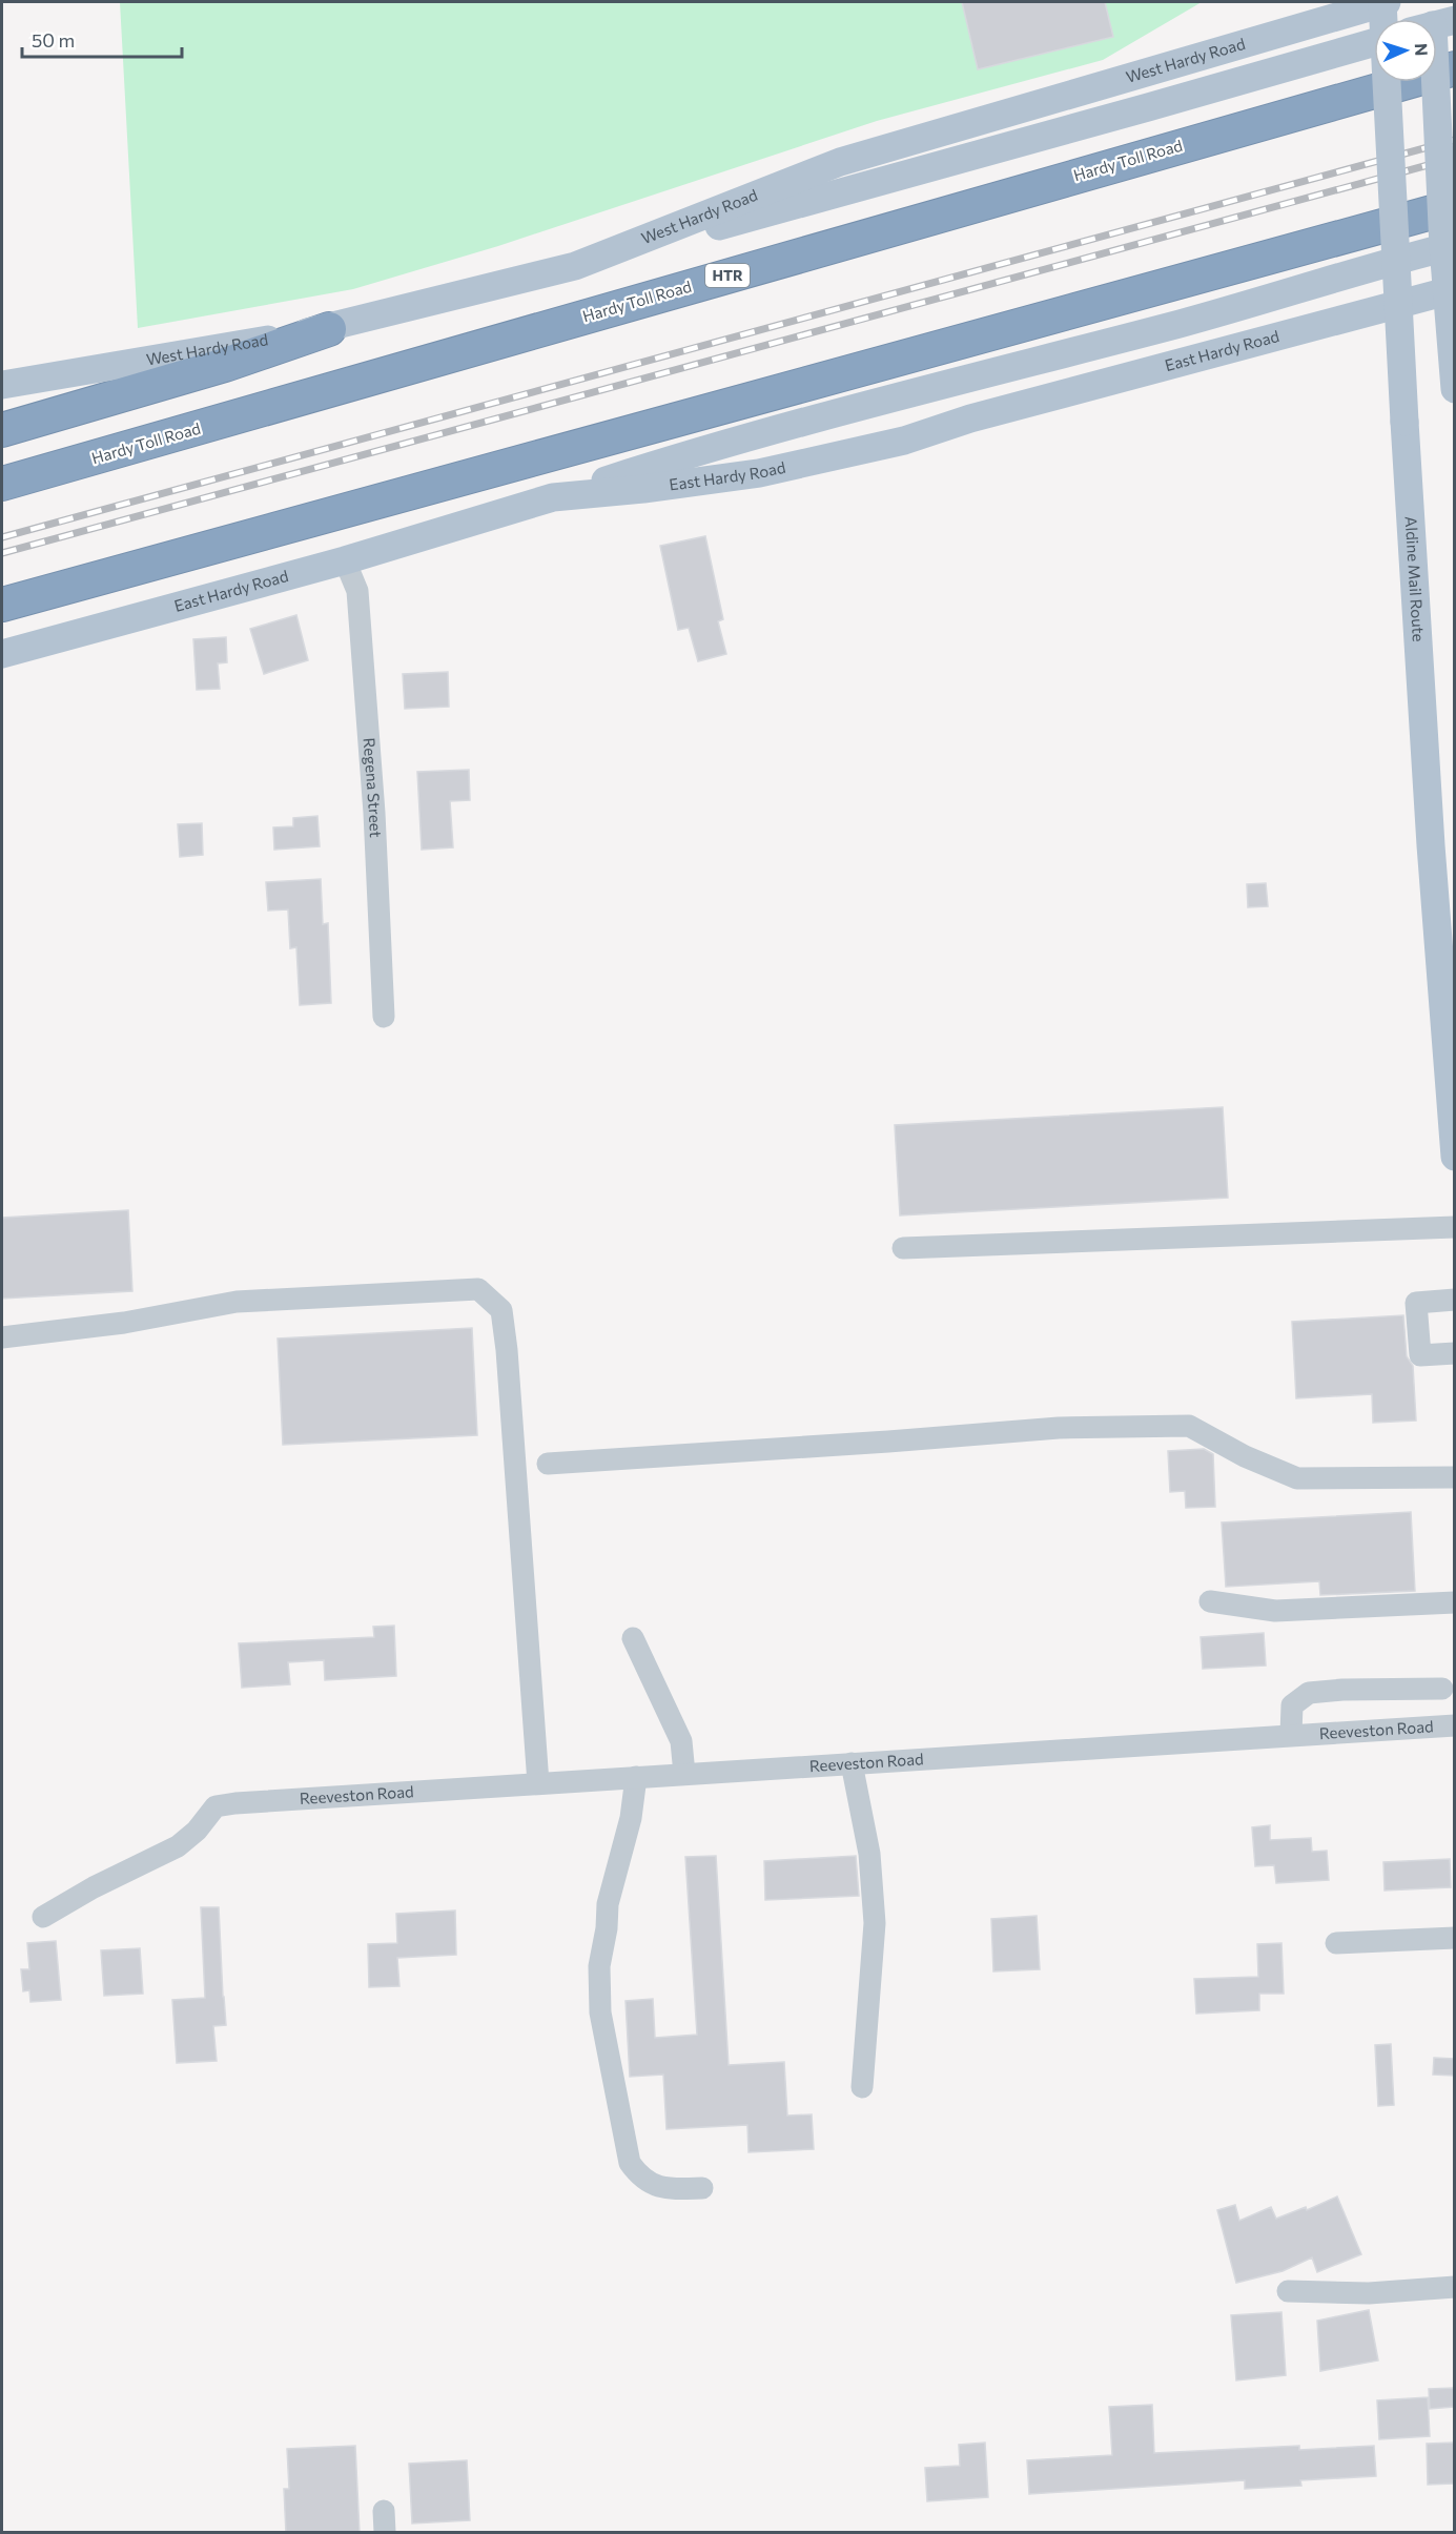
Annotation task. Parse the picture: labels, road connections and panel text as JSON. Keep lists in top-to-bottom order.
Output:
{
  "streets": {
    "highway": ["Hardy Toll Road", "HTR"],
    "main road": ["West Hardy Road", "East Hardy Road", "Aldine Mail Route"],
    "street": ["Regena Street", "Reeveston Road"]
  },
  "crossings": [
    ["West Hardy Road", "Aldine Mail Route"],
    ["East Hardy Road", "Regena Street"]
  ],
  "scale_bar": "50 m",
  "north": "right"
}
